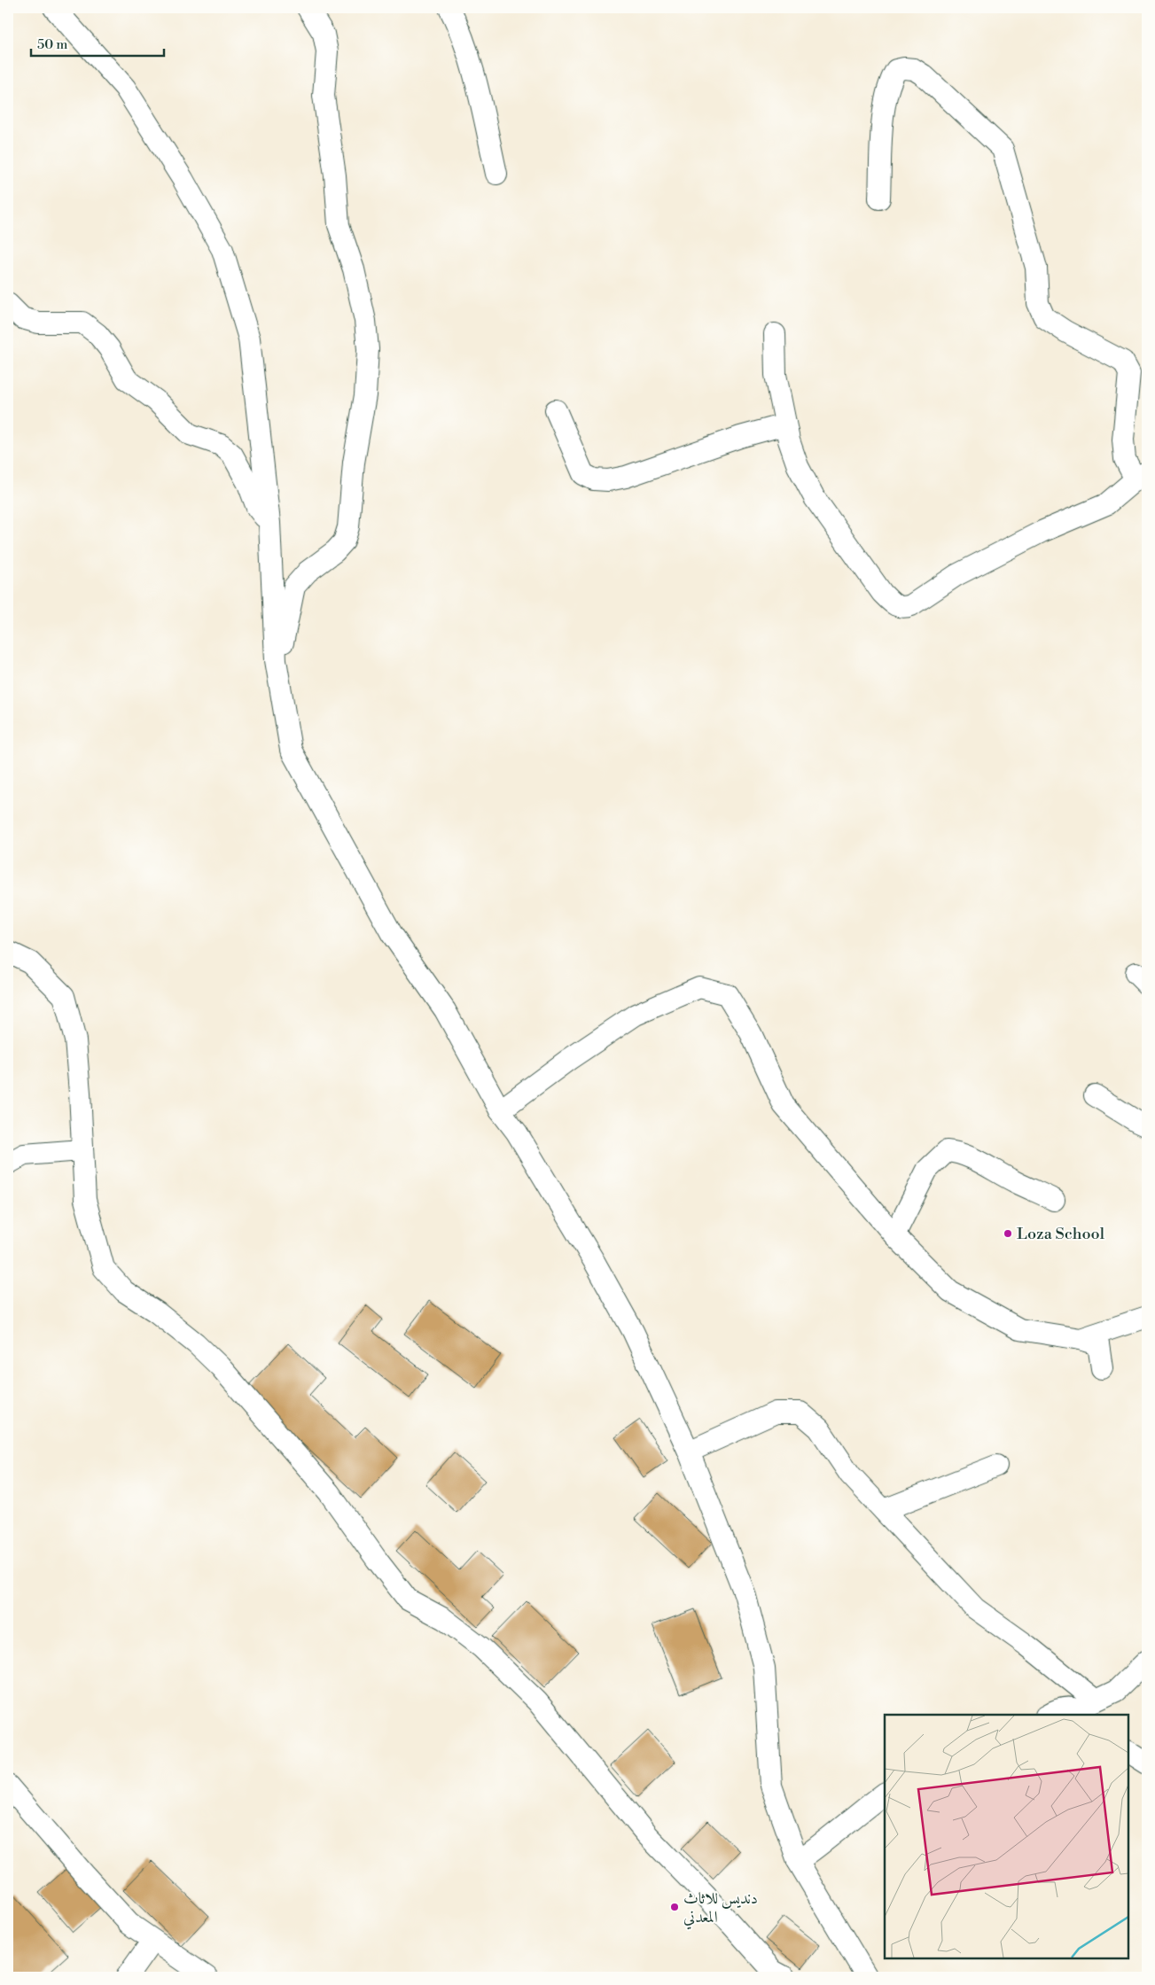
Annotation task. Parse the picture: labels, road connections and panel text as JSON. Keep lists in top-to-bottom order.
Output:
{
  "places": ["Loza School", "دنديس للاثاث المعدني"],
  "scale_bar": "50 m"
}
